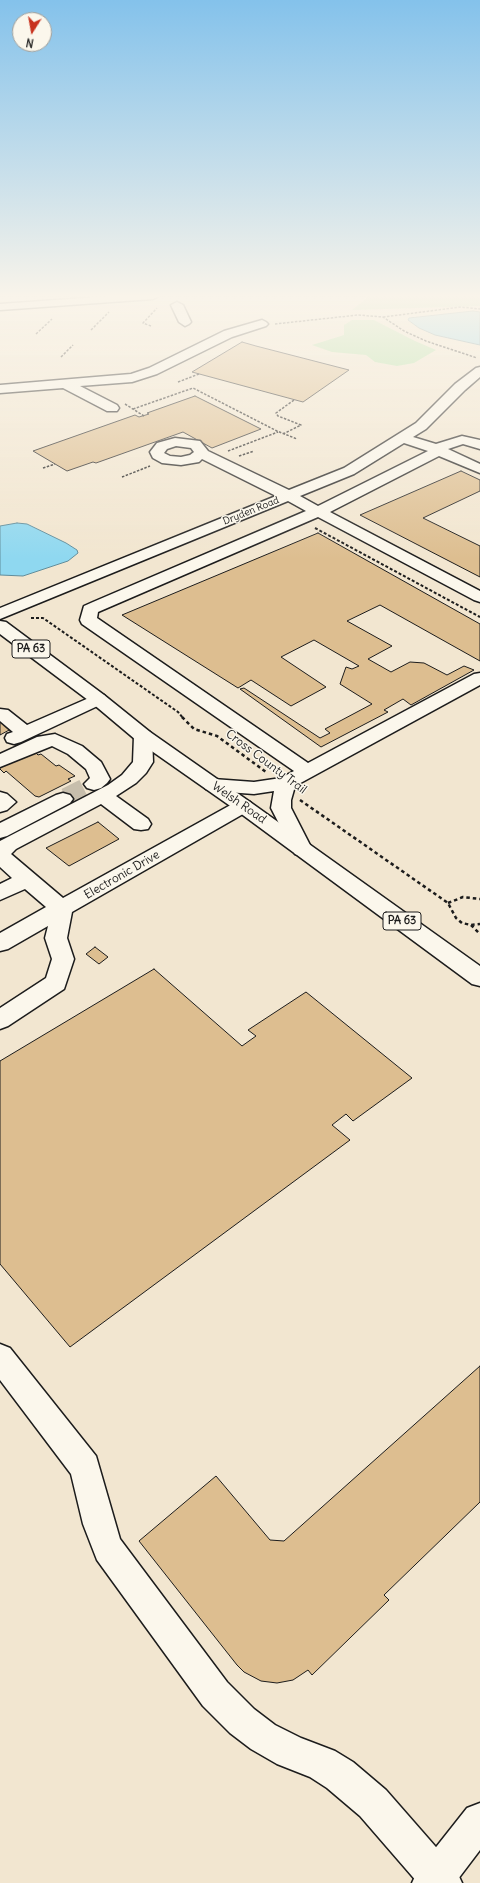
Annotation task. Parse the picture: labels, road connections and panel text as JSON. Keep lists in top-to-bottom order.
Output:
{
  "streets": {
    "street": [
      "Dryden Road",
      "PA 63",
      "Welsh Road",
      "Electronic Drive"
    ],
    "path": ["Cross County Trail"]
  },
  "crossings": [
    ["Welsh Road", "Electronic Drive"]
  ],
  "north": "bottom"
}
